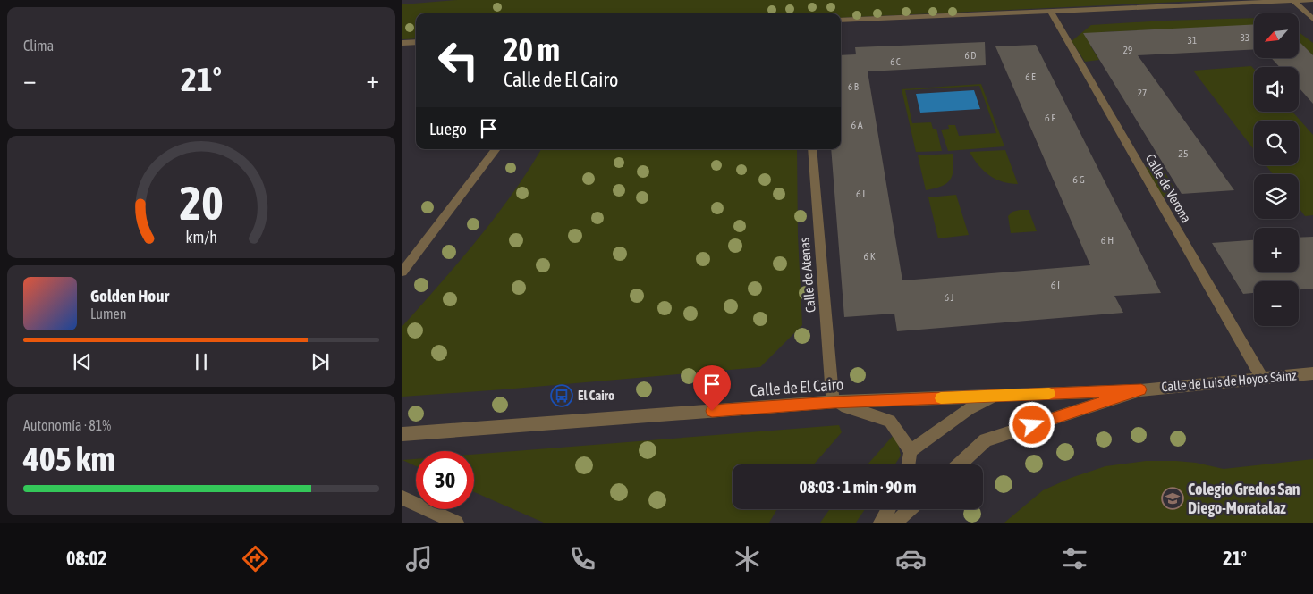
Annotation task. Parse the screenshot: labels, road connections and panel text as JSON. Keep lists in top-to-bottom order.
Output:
{
  "streets": {
    "street": [
      "Calle de Verona",
      "Calle de Atenas",
      "Calle de Luis de Hoyos Sáinz",
      "Calle de El Cairo"
    ]
  },
  "crossings": [
    ["Calle de Verona", "Calle de Luis de Hoyos Sáinz"],
    ["Calle de Atenas", "Calle de El Cairo"],
    ["Calle de Luis de Hoyos Sáinz", "Calle de El Cairo"]
  ],
  "places": {
    "bus stop": ["El Cairo"],
    "school or university": ["Colegio Gredos San Diego-Moratalaz"]
  },
  "house_numbers": [
    "33",
    "31",
    "29",
    "6 D",
    "6 C",
    "6 E",
    "6 B",
    "27",
    "6 F",
    "6 A",
    "25",
    "6 G",
    "6 L",
    "6 H",
    "6 K",
    "6 I",
    "6 J"
  ],
  "north": "bottom left",
  "page": {
    "tile": [
      "Clima",
      ["Autonomía · 81%", "405 km"]
    ],
    "map_buttons": ["+", "−"],
    "turn": ["20 m", "Calle de El Cairo"],
    "heat": ["−", "21°", "+"],
    "then": "Luego",
    "song": ["Golden Hour", "Lumen"],
    "limit": "30",
    "trip": "08:03 · 1 min · 90 m",
    "tabs": ["08:02", "21°"],
    "gauge": ["20", "km/h"]
  }
}
